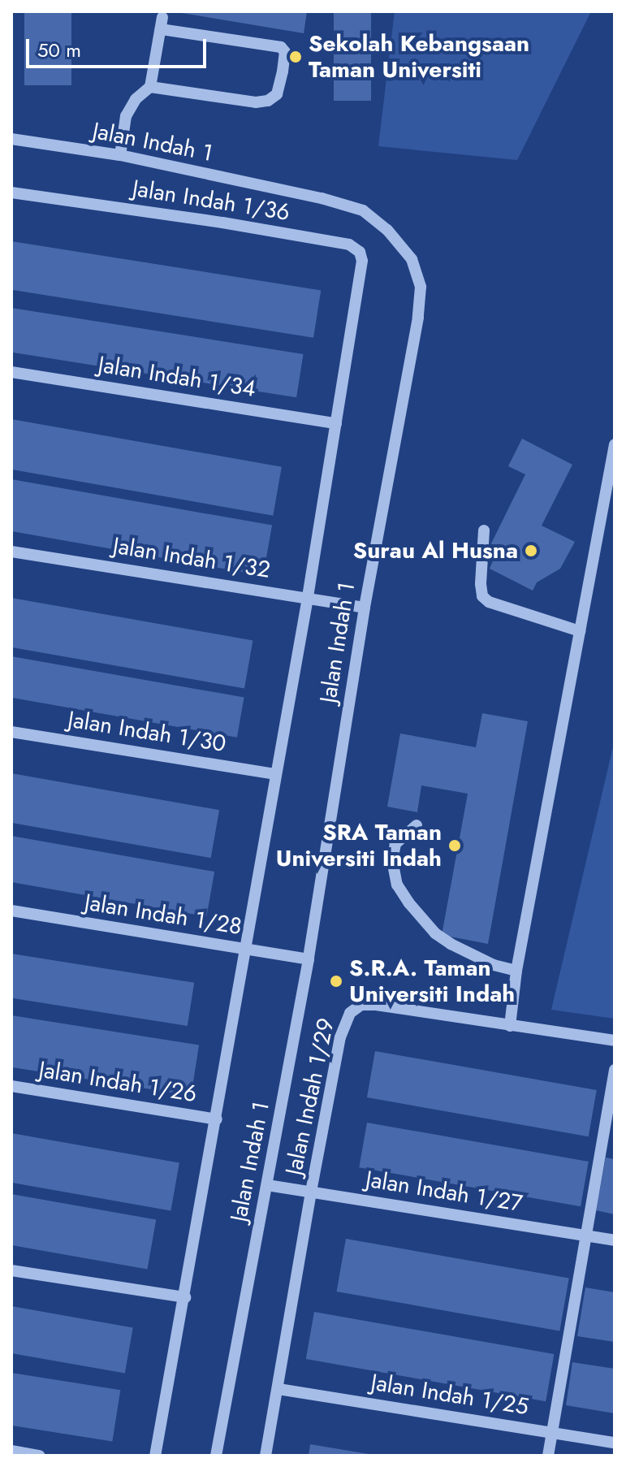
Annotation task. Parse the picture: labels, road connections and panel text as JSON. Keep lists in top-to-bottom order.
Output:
{
  "streets": {
    "street": [
      "Jalan Indah 1",
      "Jalan Indah 1/36",
      "Jalan Indah 1/34",
      "Jalan Indah 1/32",
      "Jalan Indah 1/30",
      "Jalan Indah 1/28",
      "Jalan Indah 1/26",
      "Jalan Indah 1/29",
      "Jalan Indah 1/27",
      "Jalan Indah 1/25"
    ]
  },
  "crossings": [
    ["Jalan Indah 1", "Jalan Indah 1/32"],
    ["Jalan Indah 1", "Jalan Indah 1/28"],
    ["Jalan Indah 1", "Jalan Indah 1/27"],
    ["Jalan Indah 1/36", "Jalan Indah 1/34"],
    ["Jalan Indah 1/36", "Jalan Indah 1/32"],
    ["Jalan Indah 1/36", "Jalan Indah 1/30"],
    ["Jalan Indah 1/36", "Jalan Indah 1/28"],
    ["Jalan Indah 1/36", "Jalan Indah 1/26"],
    ["Jalan Indah 1/29", "Jalan Indah 1/27"],
    ["Jalan Indah 1/29", "Jalan Indah 1/25"]
  ],
  "places": [
    "Sekolah Kebangsaan Taman Universiti",
    "Surau Al Husna",
    "SRA Taman Universiti Indah",
    "S.R.A. Taman Universiti Indah"
  ],
  "scale_bar": "50 m"
}
